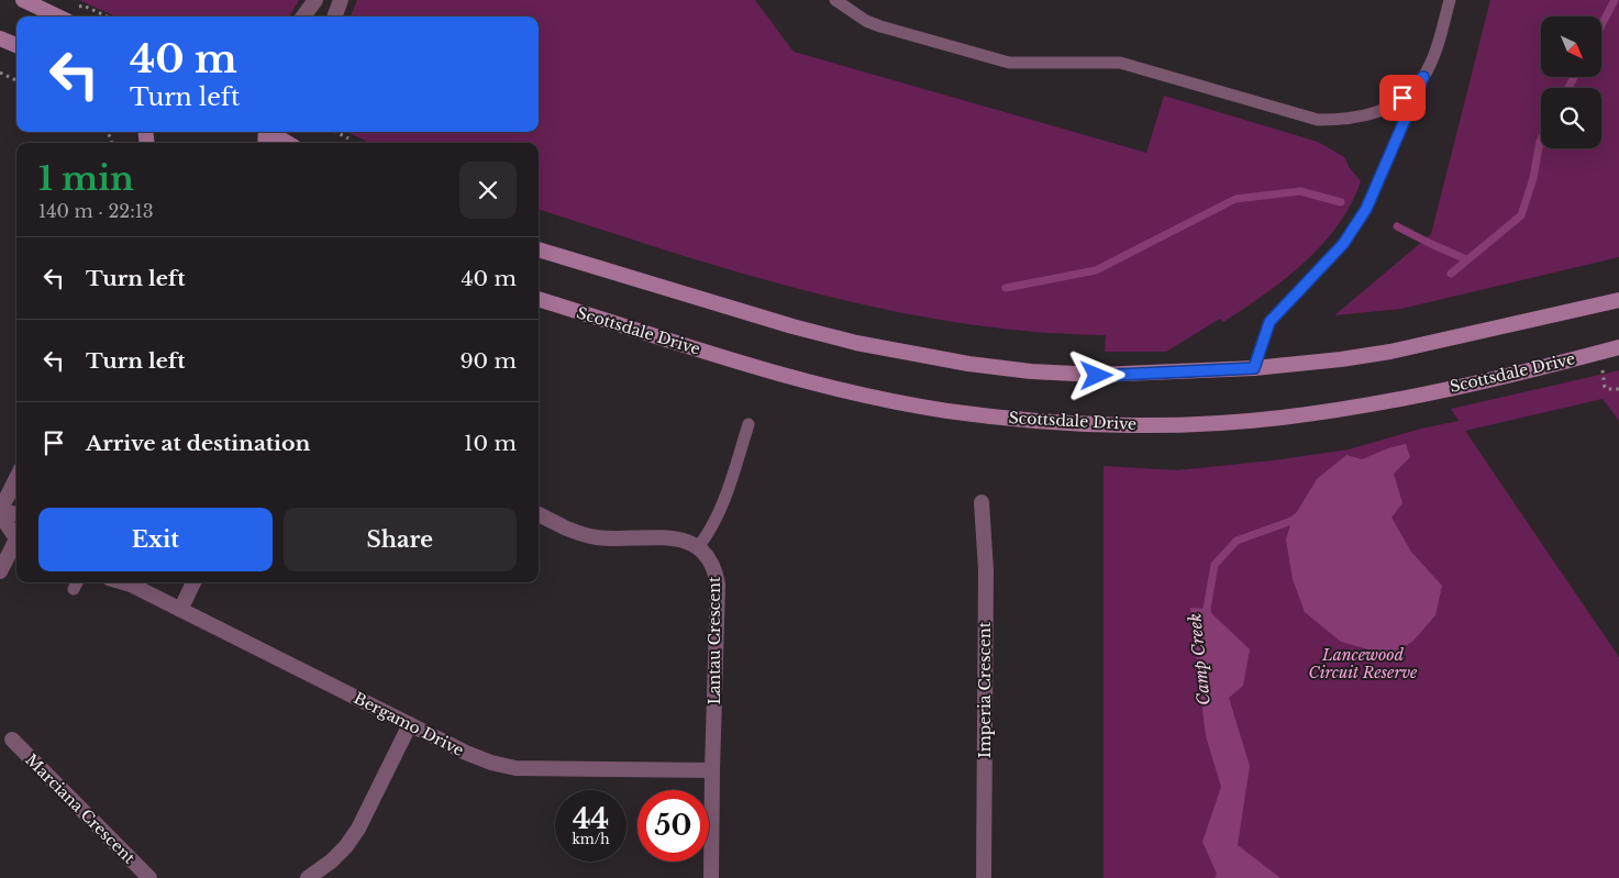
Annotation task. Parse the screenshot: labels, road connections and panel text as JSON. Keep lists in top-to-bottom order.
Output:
{
  "streets": {
    "main road": ["Scottsdale Drive"],
    "street": [
      "Lantau Crescent",
      "Imperia Crescent",
      "Bergamo Drive",
      "Marciana Crescent"
    ]
  },
  "crossings": [
    ["Lantau Crescent", "Bergamo Drive"]
  ],
  "water": ["Camp Creek"],
  "parks": ["Lancewood Circuit Reserve"],
  "north": "bottom right",
  "page": {
    "turn": ["40 m", "Turn left"],
    "heading": ["1 min", "140 m · 22:13"],
    "list": [
      {
        "name": "Turn left",
        "value": "40 m"
      },
      {
        "name": "Turn left",
        "value": "90 m"
      },
      {
        "name": "Arrive at destination",
        "value": "10 m"
      }
    ],
    "buttons": ["Exit", "Share"],
    "speed": "44 km/h",
    "limit": "50"
  }
}
